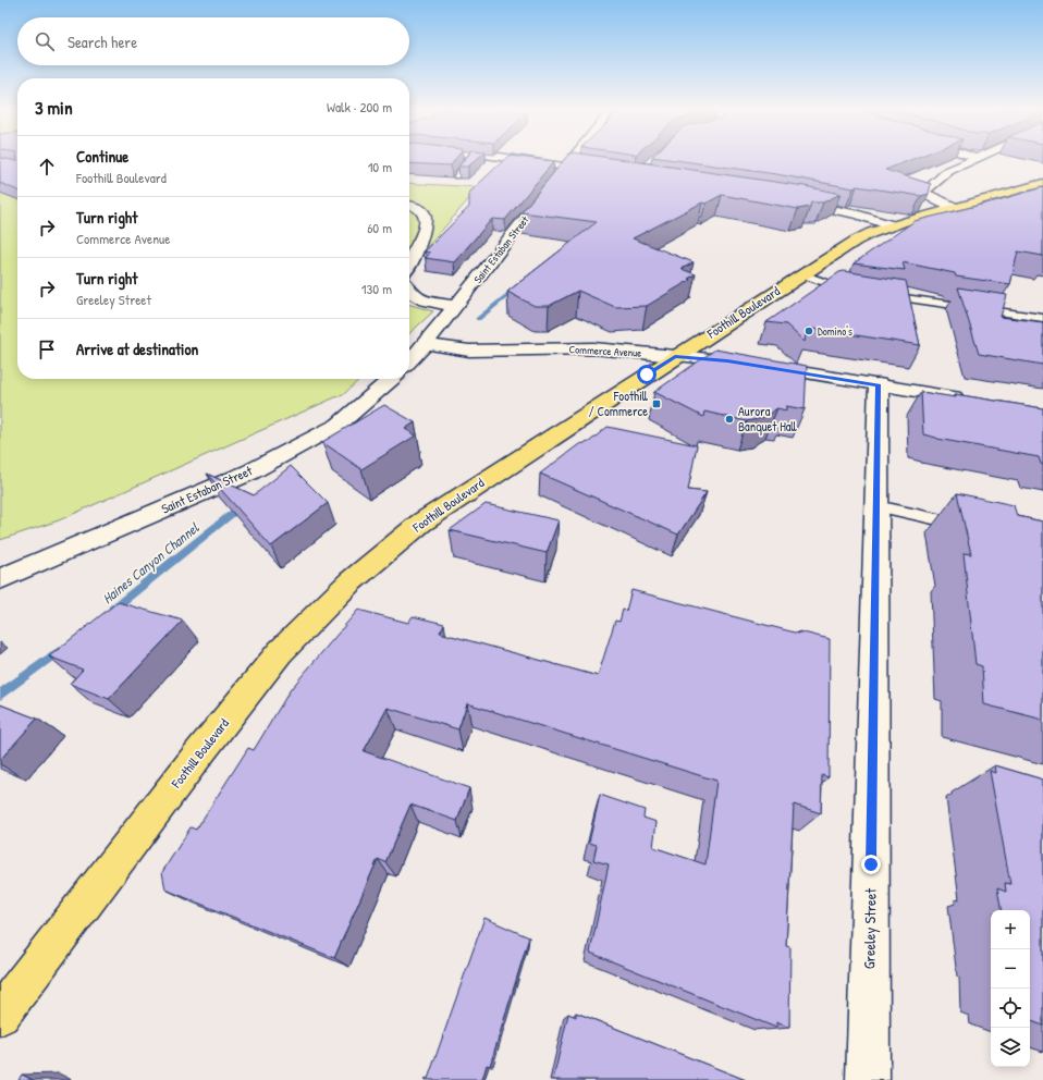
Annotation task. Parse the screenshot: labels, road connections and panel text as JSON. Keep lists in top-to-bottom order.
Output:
{
  "streets": {
    "main road": ["Foothill Boulevard"],
    "street": ["Saint Estaban Street", "Commerce Avenue", "Greeley Street"]
  },
  "crossings": [
    ["Saint Estaban Street", "Commerce Avenue"],
    ["Foothill Boulevard", "Commerce Avenue"],
    ["Commerce Avenue", "Greeley Street"]
  ],
  "water": ["Haines Canyon Channel"],
  "places": {
    "other": ["Domino's", "Aurora Banquet Hall"],
    "transit": ["Foothill / Commerce"]
  },
  "page": {
    "search": "Search here",
    "heading": ["3 min", "Walk · 200 m"],
    "list": [
      ["Continue", "Foothill Boulevard", "10 m"],
      ["Turn right", "Commerce Avenue", "60 m"],
      ["Turn right", "Greeley Street", "130 m"],
      "Arrive at destination"
    ],
    "map_buttons": ["+", "−"]
  }
}
